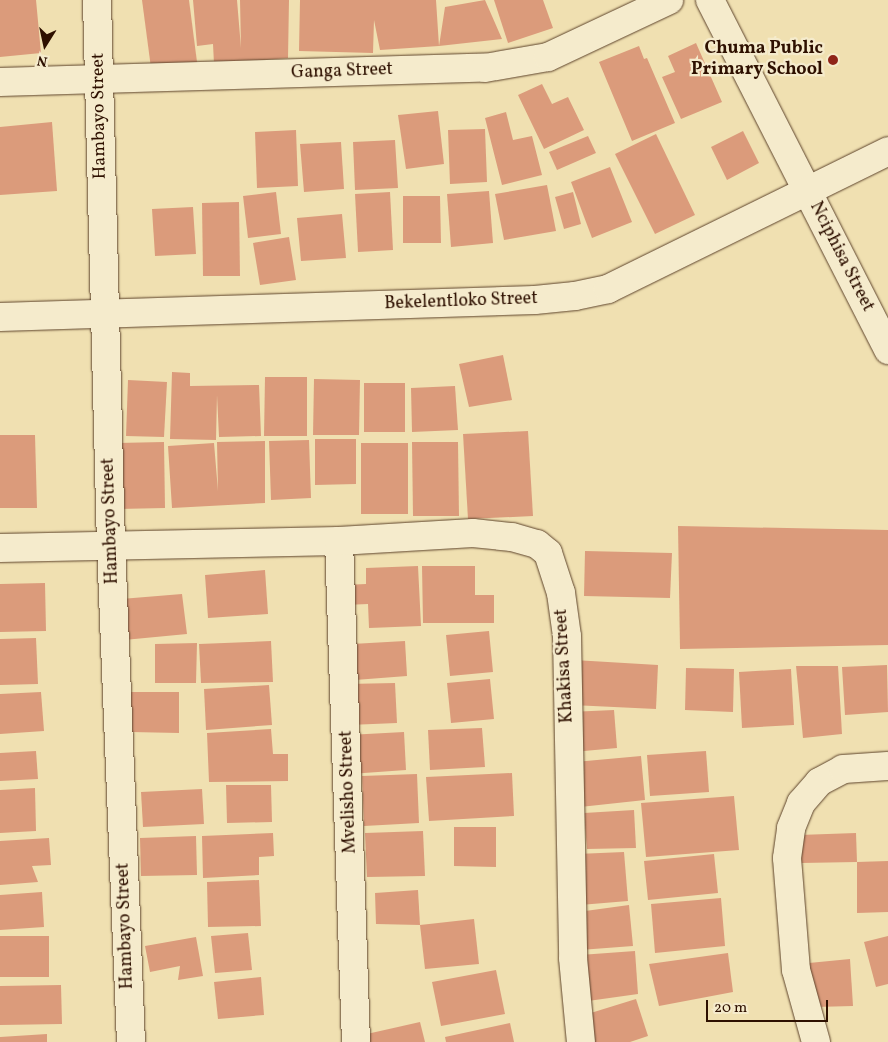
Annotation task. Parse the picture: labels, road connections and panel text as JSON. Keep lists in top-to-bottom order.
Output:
{
  "streets": {
    "street": [
      "Ganga Street",
      "Hambayo Street",
      "Nciphisa Street",
      "Bekelentloko Street",
      "Khakisa Street",
      "Mvelisho Street"
    ]
  },
  "crossings": [
    ["Ganga Street", "Hambayo Street"],
    ["Hambayo Street", "Bekelentloko Street"],
    ["Hambayo Street", "Khakisa Street"],
    ["Nciphisa Street", "Bekelentloko Street"],
    ["Khakisa Street", "Mvelisho Street"]
  ],
  "places": ["Chuma Public Primary School"],
  "scale_bar": "20 m",
  "north": "bottom"
}
